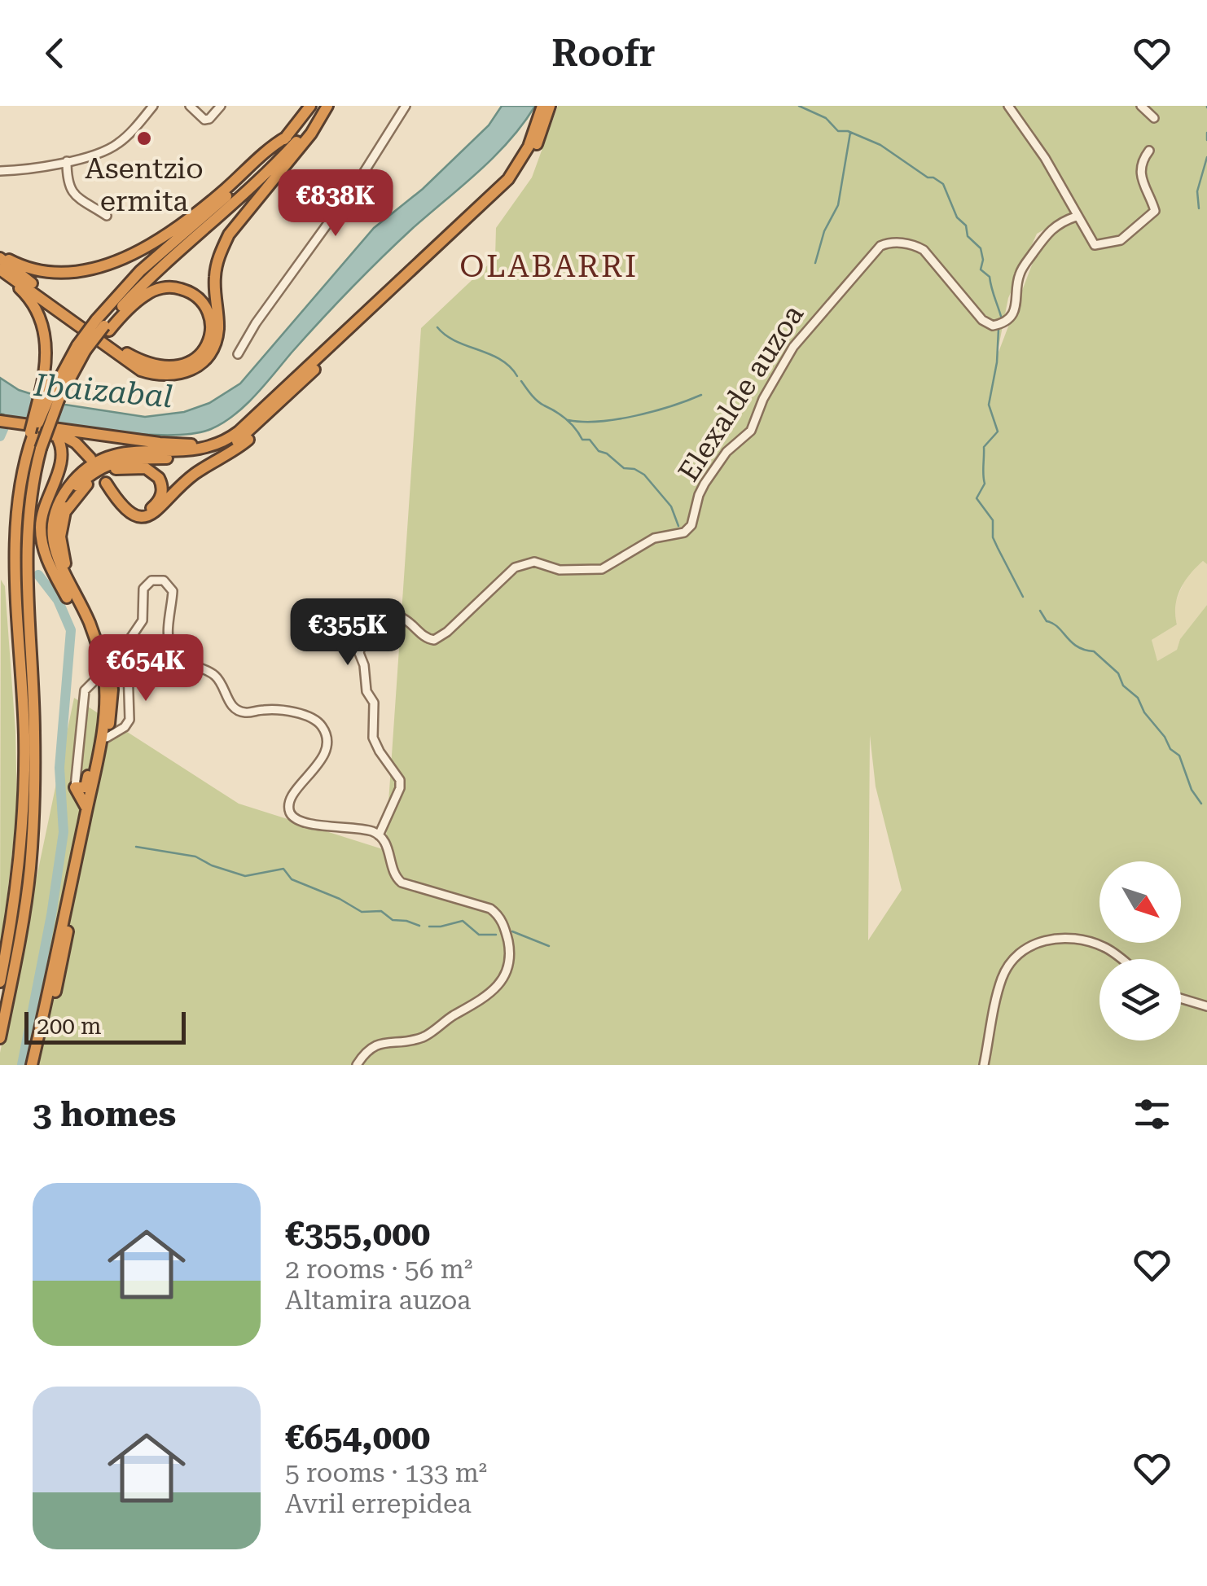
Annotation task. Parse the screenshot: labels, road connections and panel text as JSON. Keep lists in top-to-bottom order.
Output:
{
  "streets": {
    "street": ["Elexalde auzoa"]
  },
  "districts": ["OLABARRI"],
  "water": ["Ibaizabal"],
  "places": ["Asentzio ermita"],
  "scale_bar": "200 m",
  "north": "bottom right",
  "page": {
    "header": "Roofr",
    "price": ["€838K", "€355K", "€654K"],
    "scale": "200 m",
    "heading": "3 homes",
    "list": [
      {
        "name": "€355,000",
        "note": "2 rooms · 56 m² · Altamira auzoa"
      },
      {
        "name": "€654,000",
        "note": "5 rooms · 133 m² · Avril errepidea"
      }
    ]
  }
}
